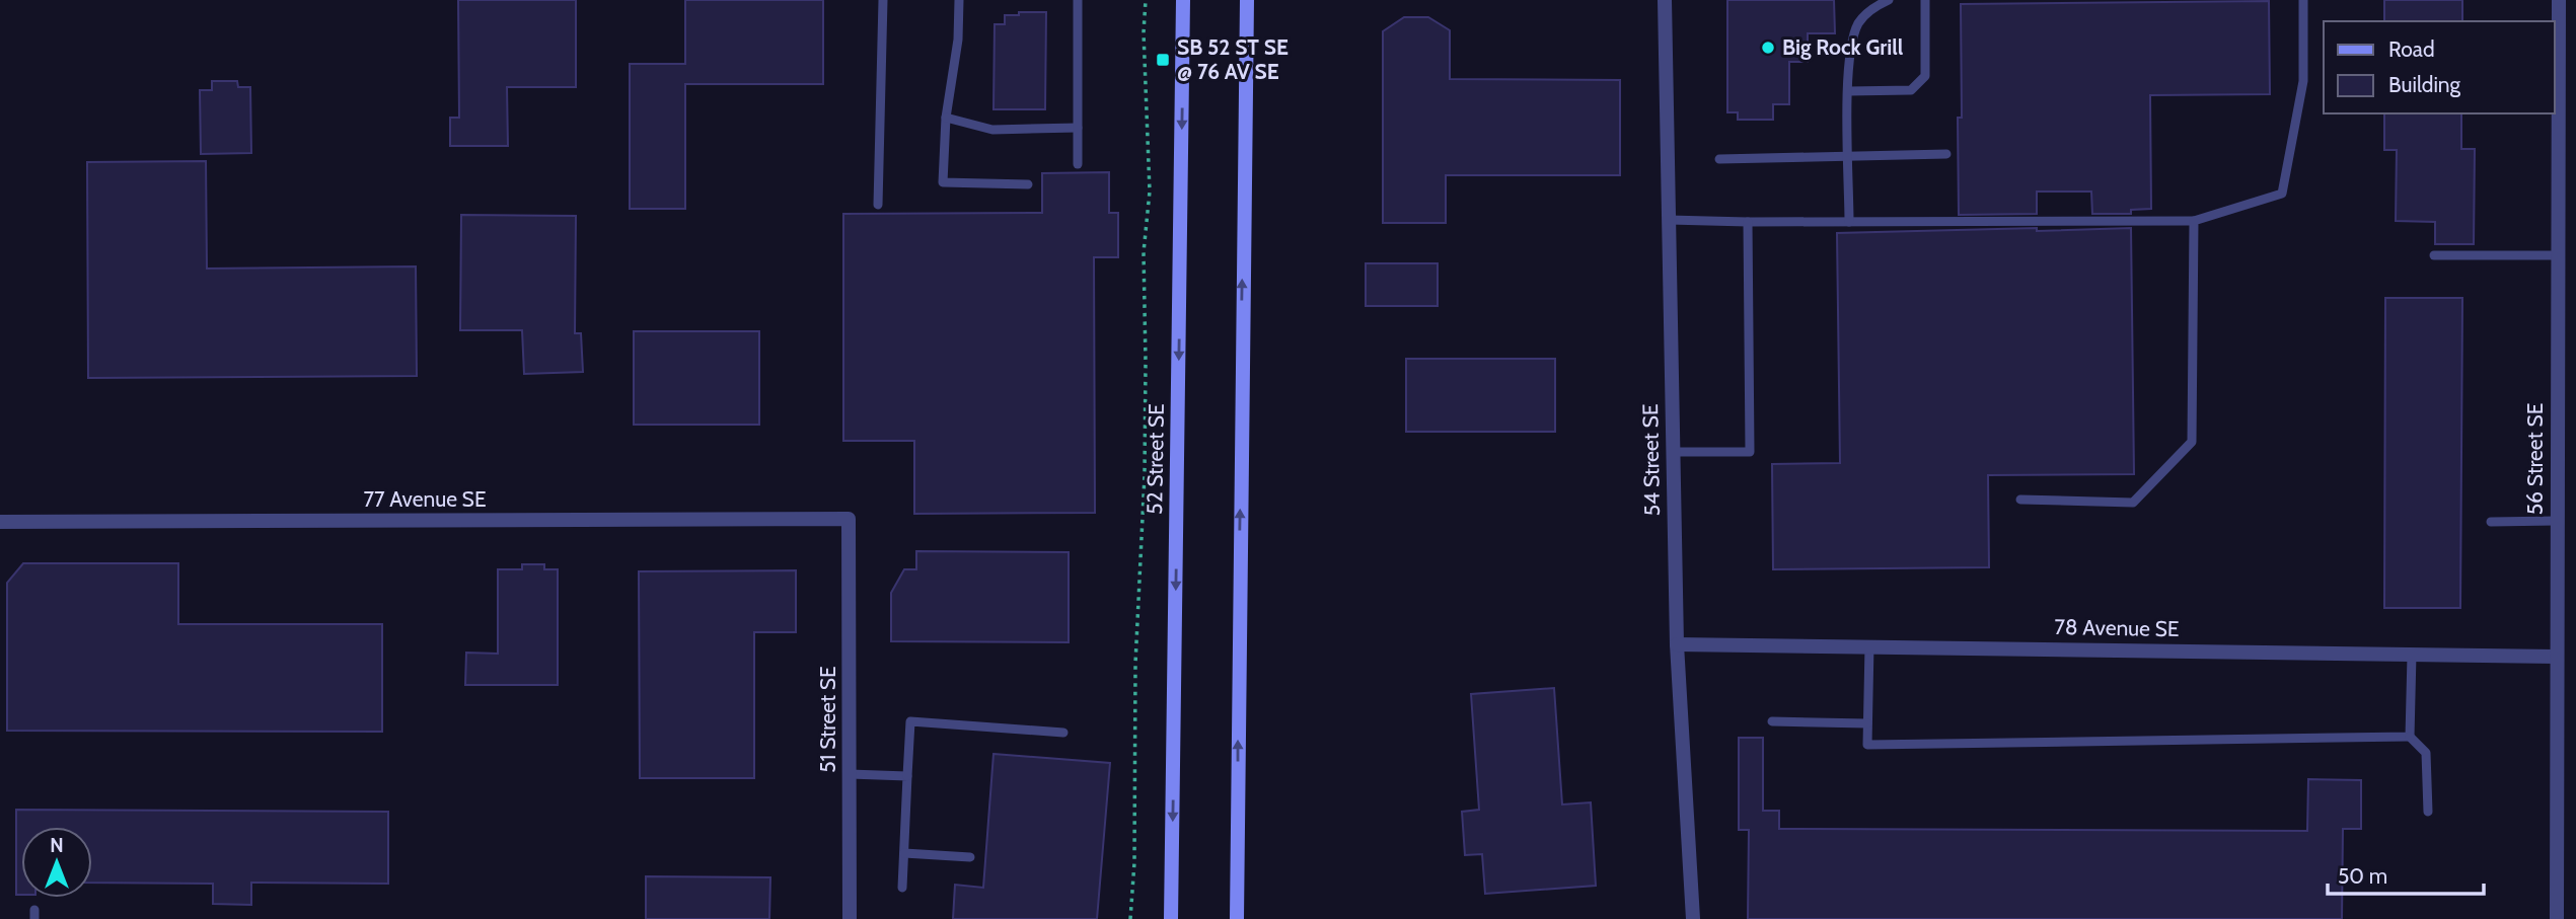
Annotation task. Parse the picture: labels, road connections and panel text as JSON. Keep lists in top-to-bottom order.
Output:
{
  "streets": {
    "main road": ["52 Street SE"],
    "street": [
      "56 Street SE",
      "54 Street SE",
      "77 Avenue SE",
      "78 Avenue SE",
      "51 Street SE"
    ]
  },
  "crossings": [
    ["56 Street SE", "78 Avenue SE"],
    ["54 Street SE", "78 Avenue SE"],
    ["77 Avenue SE", "51 Street SE"]
  ],
  "places": {
    "other": ["Big Rock Grill"],
    "transit": ["SB 52 ST SE @ 76 AV SE"]
  },
  "legend": ["Road", "Building"],
  "scale_bar": "50 m",
  "north": "top"
}
